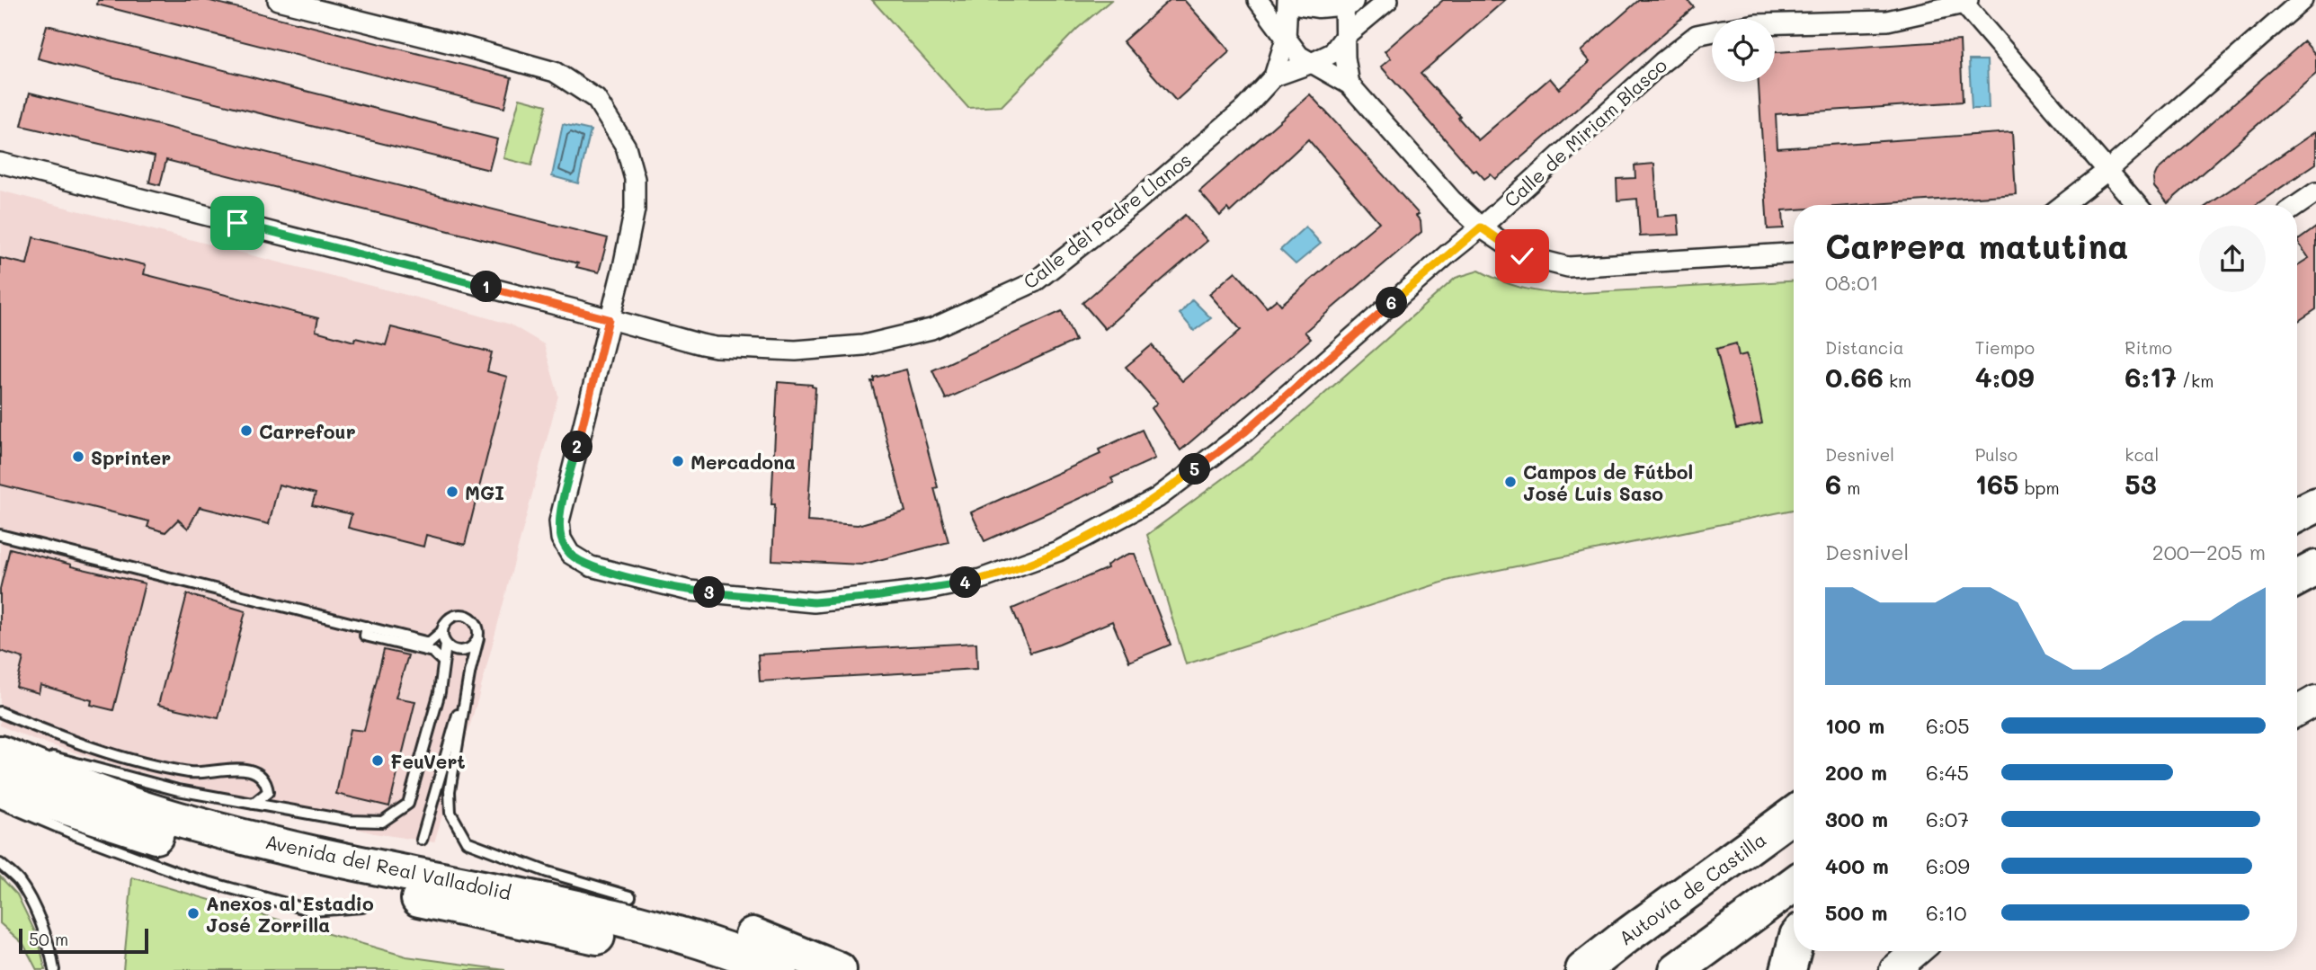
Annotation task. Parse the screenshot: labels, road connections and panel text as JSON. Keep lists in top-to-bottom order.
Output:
{
  "streets": {
    "highway": ["Avenida del Real Valladolid", "Autovía de Castilla"],
    "street": ["Calle de Miriam Blasco", "Calle del Padre Llanos"]
  },
  "crossings": [
    ["Calle de Miriam Blasco", "Calle del Padre Llanos"]
  ],
  "places": [
    "Carrefour",
    "Sprinter",
    "Mercadona",
    "Campos de Fútbol José Luis Saso",
    "MGI",
    "FeuVert",
    "Anexos al Estadio José Zorrilla"
  ],
  "scale_bar": "50 m",
  "page": {
    "heading": ["Carrera matutina", "08:01"],
    "pins": [
      "1",
      "6",
      "2",
      "5",
      "4",
      "3"
    ],
    "stats": [
      ["Distancia", "0.66 km"],
      ["Tiempo", "4:09"],
      ["Ritmo", "6:17 /km"],
      ["Desnivel", "6 m"],
      ["Pulso", "165 bpm"],
      ["kcal", "53"]
    ],
    "chart": ["Desnivel", "200–205 m"],
    "list": [
      {
        "name": "100 m",
        "note": "6:05"
      },
      {
        "name": "200 m",
        "note": "6:45"
      },
      {
        "name": "300 m",
        "note": "6:07"
      },
      {
        "name": "400 m",
        "note": "6:09"
      },
      {
        "name": "500 m",
        "note": "6:10"
      }
    ],
    "scale": "50 m"
  }
}
